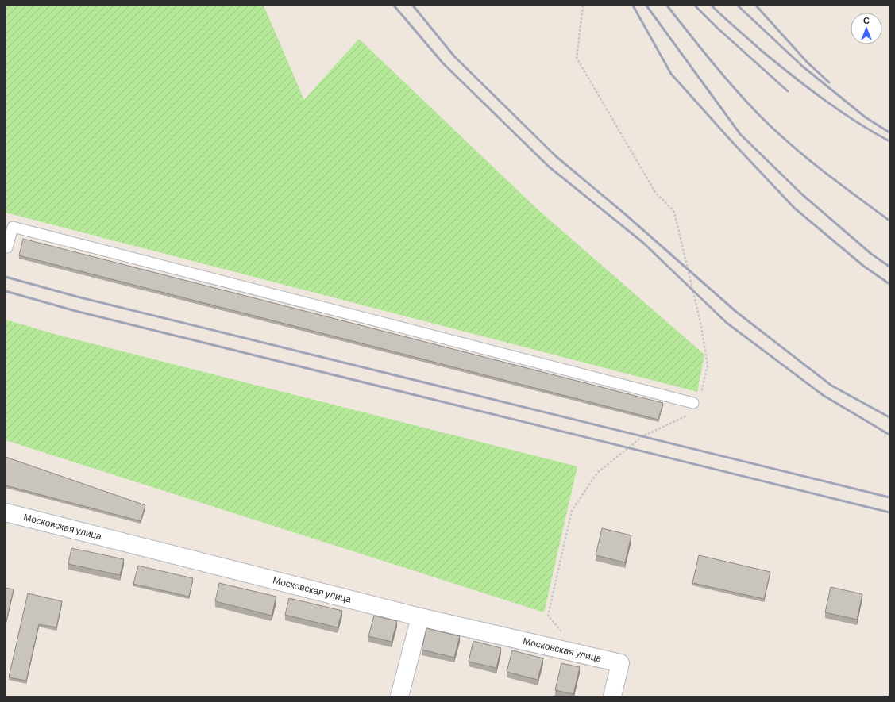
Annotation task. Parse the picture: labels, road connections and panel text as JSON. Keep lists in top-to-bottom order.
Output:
{
  "streets": {
    "street": ["Московская улица"]
  },
  "north": "top"
}
